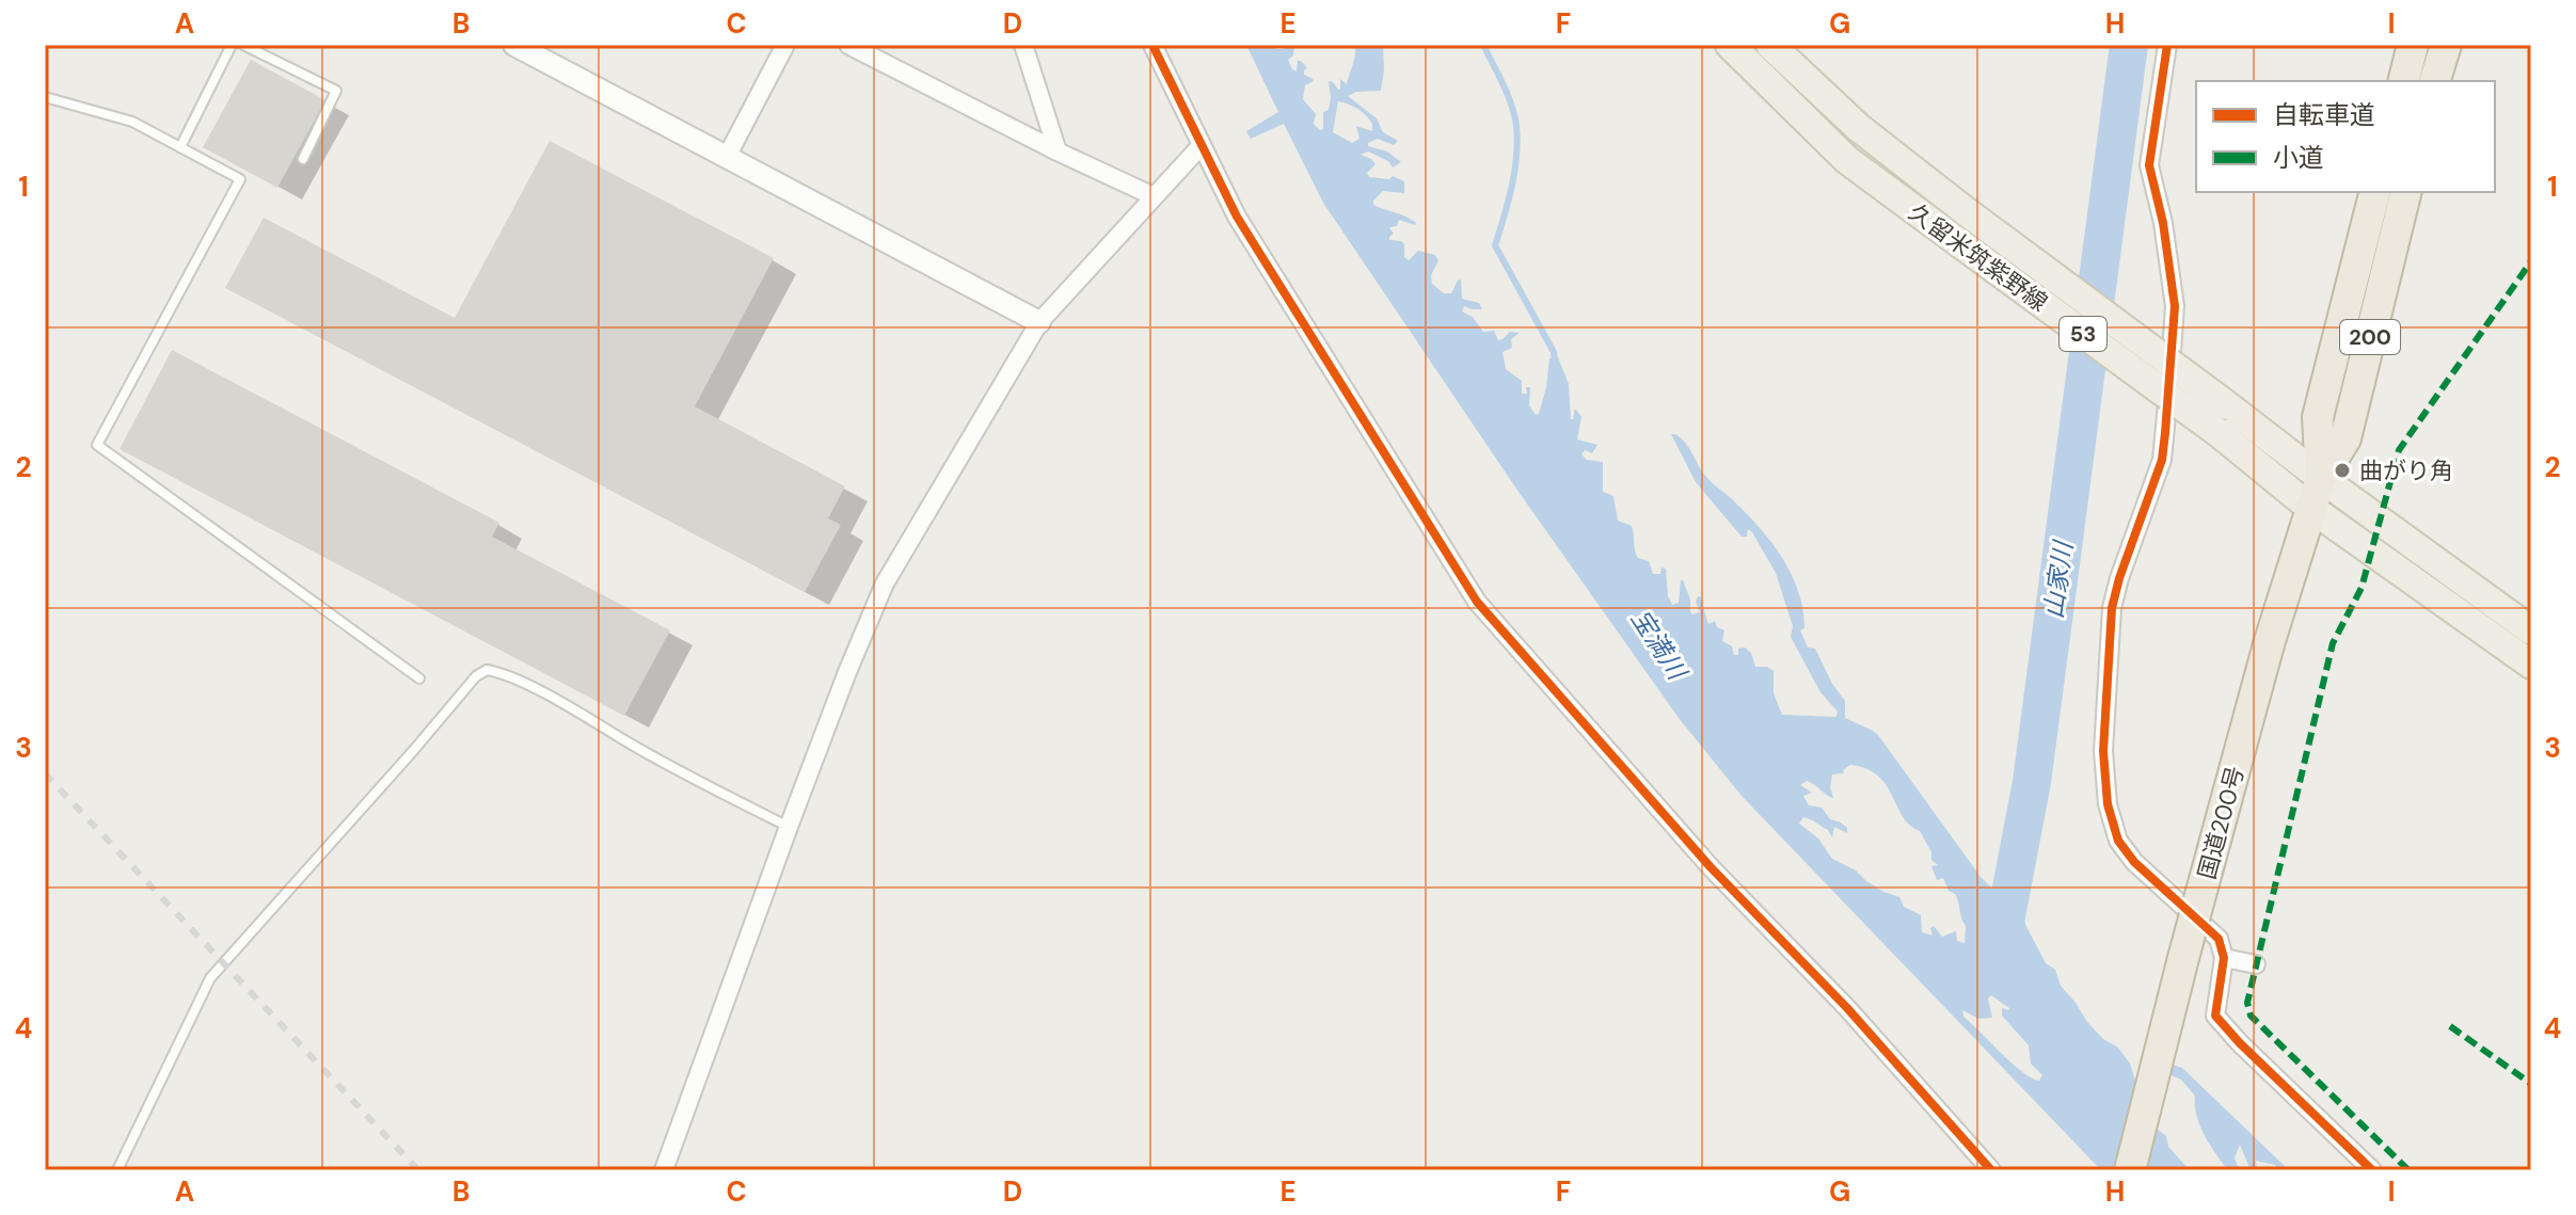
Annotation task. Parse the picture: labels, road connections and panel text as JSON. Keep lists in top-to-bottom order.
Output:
{
  "streets": {
    "highway": ["200", "国道200号"],
    "main road": ["久留米筑紫野線", "53"]
  },
  "crossings": [
    ["久留米筑紫野線", "国道200号"]
  ],
  "water": ["山家川", "宝満川"],
  "places": ["曲がり角"],
  "legend": ["自転車道", "小道"],
  "grid": {
    "columns": [
      "A",
      "B",
      "C",
      "D",
      "E",
      "F",
      "G",
      "H",
      "I"
    ],
    "rows": [
      "1",
      "2",
      "3",
      "4"
    ]
  }
}
